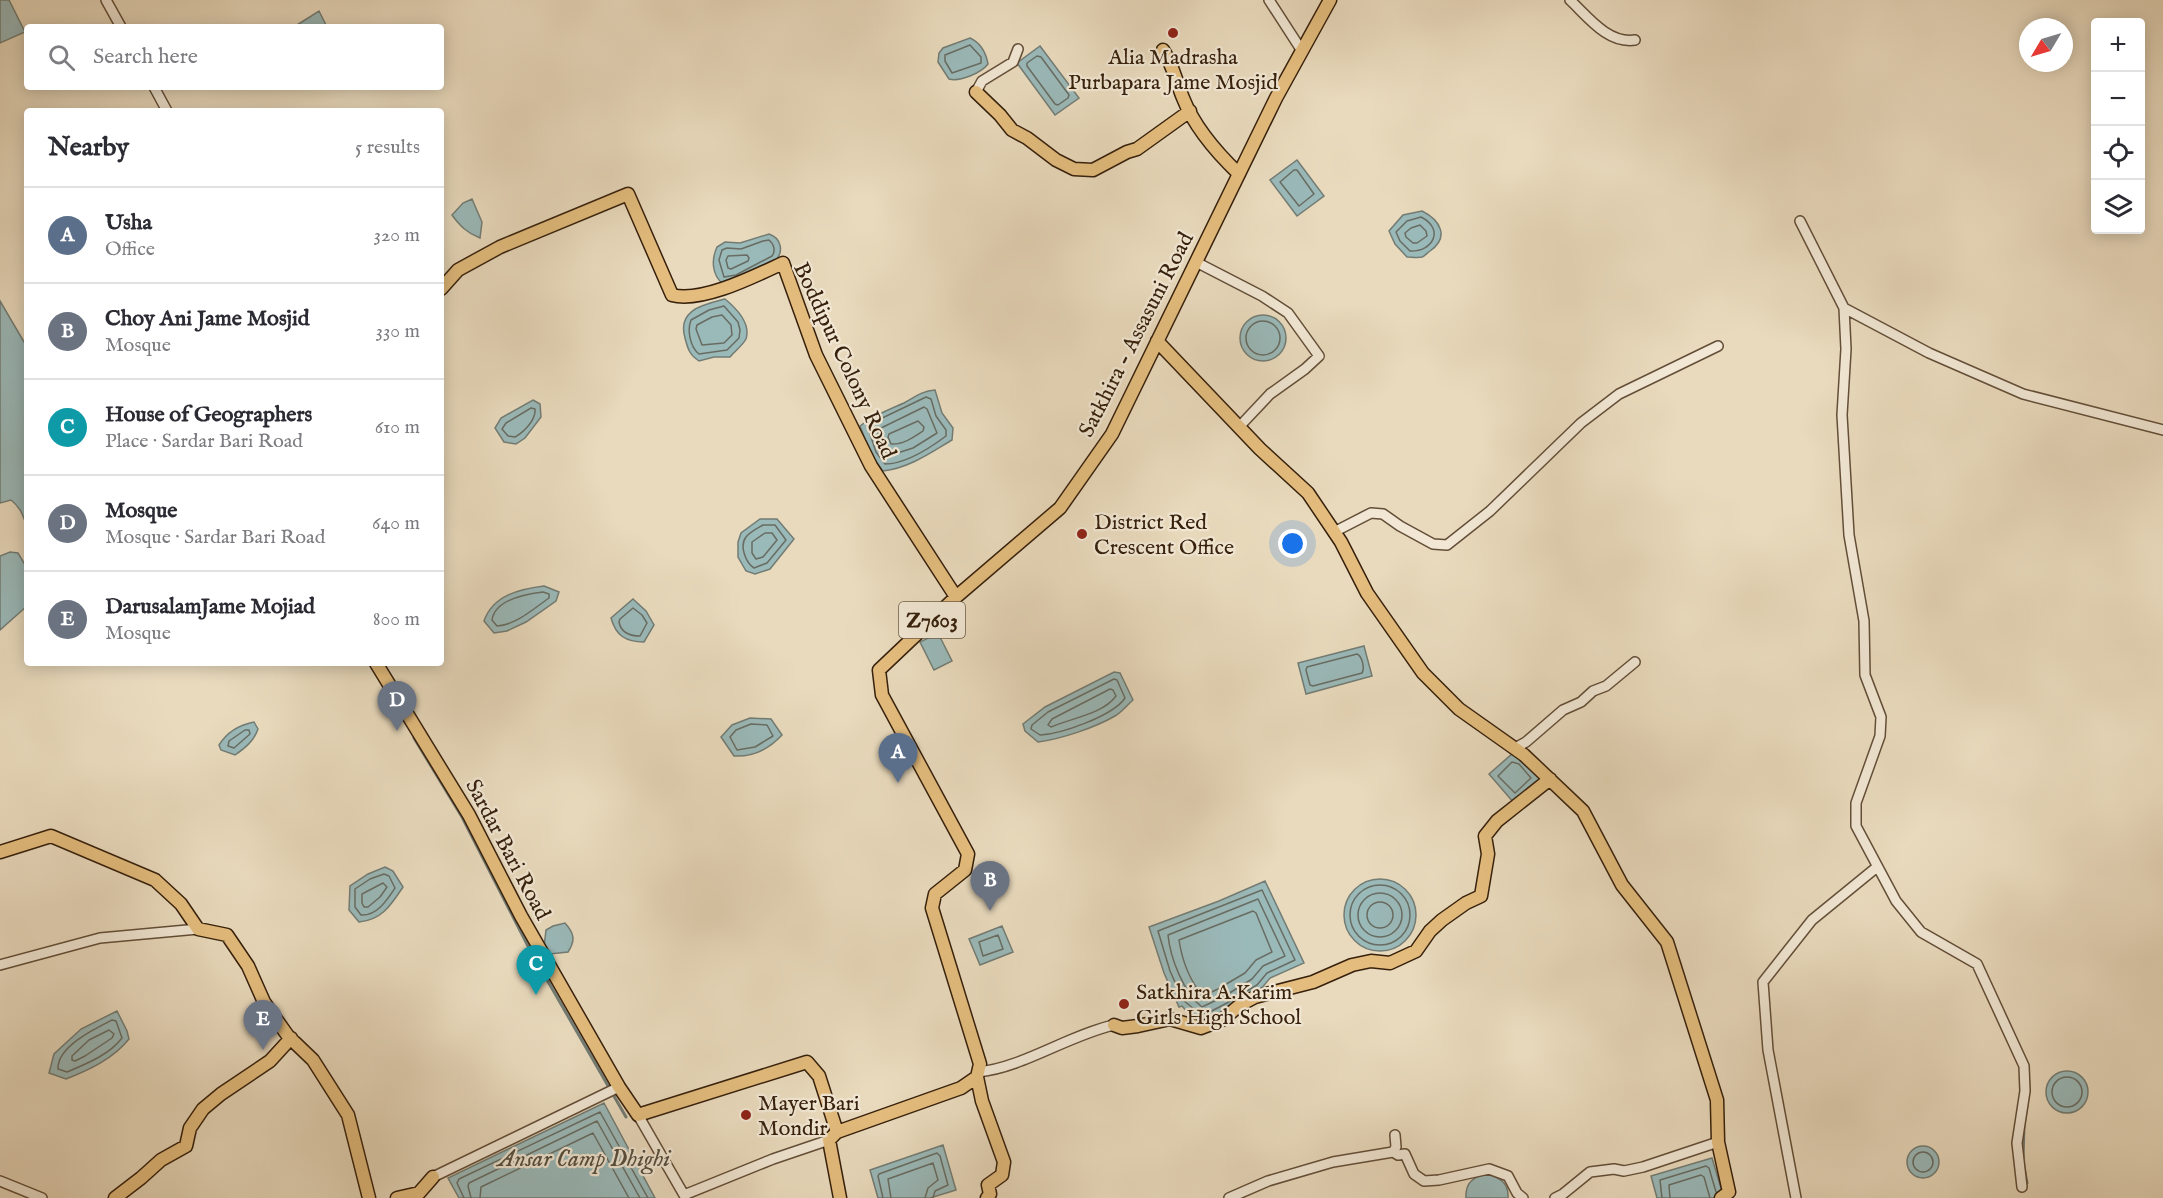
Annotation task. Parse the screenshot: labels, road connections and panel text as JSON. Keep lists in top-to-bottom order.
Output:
{
  "streets": {
    "main road": [
      "Satkhira - Assasuni Road",
      "Boddipur Colony Road",
      "Z7603",
      "Sardar Bari Road"
    ]
  },
  "crossings": [
    ["Satkhira - Assasuni Road", "Boddipur Colony Road"]
  ],
  "water": ["Ansar Camp Dhighi"],
  "places": [
    "Alia Madrasha Purbapara Jame Mosjid",
    "District Red Crescent Office",
    "Satkhira A.Karim Girls High School",
    "Mayer Bari Mondir"
  ],
  "north": "bottom left",
  "page": {
    "map_buttons": ["+", "−"],
    "search": "Search here",
    "heading": ["Nearby", "5 results"],
    "list": [
      {
        "mark": "A",
        "name": "Usha",
        "note": "Office",
        "value": "320 m"
      },
      {
        "mark": "B",
        "name": "Choy Ani Jame Mosjid",
        "note": "Mosque",
        "value": "330 m"
      },
      {
        "mark": "C",
        "name": "House of Geographers",
        "note": "Place · Sardar Bari Road",
        "value": "610 m"
      },
      {
        "mark": "D",
        "name": "Mosque",
        "note": "Mosque · Sardar Bari Road",
        "value": "640 m"
      },
      {
        "mark": "E",
        "name": "DarusalamJame Mojiad",
        "note": "Mosque",
        "value": "800 m"
      }
    ],
    "pins": [
      "D",
      "A",
      "B",
      "C",
      "E"
    ]
  }
}
